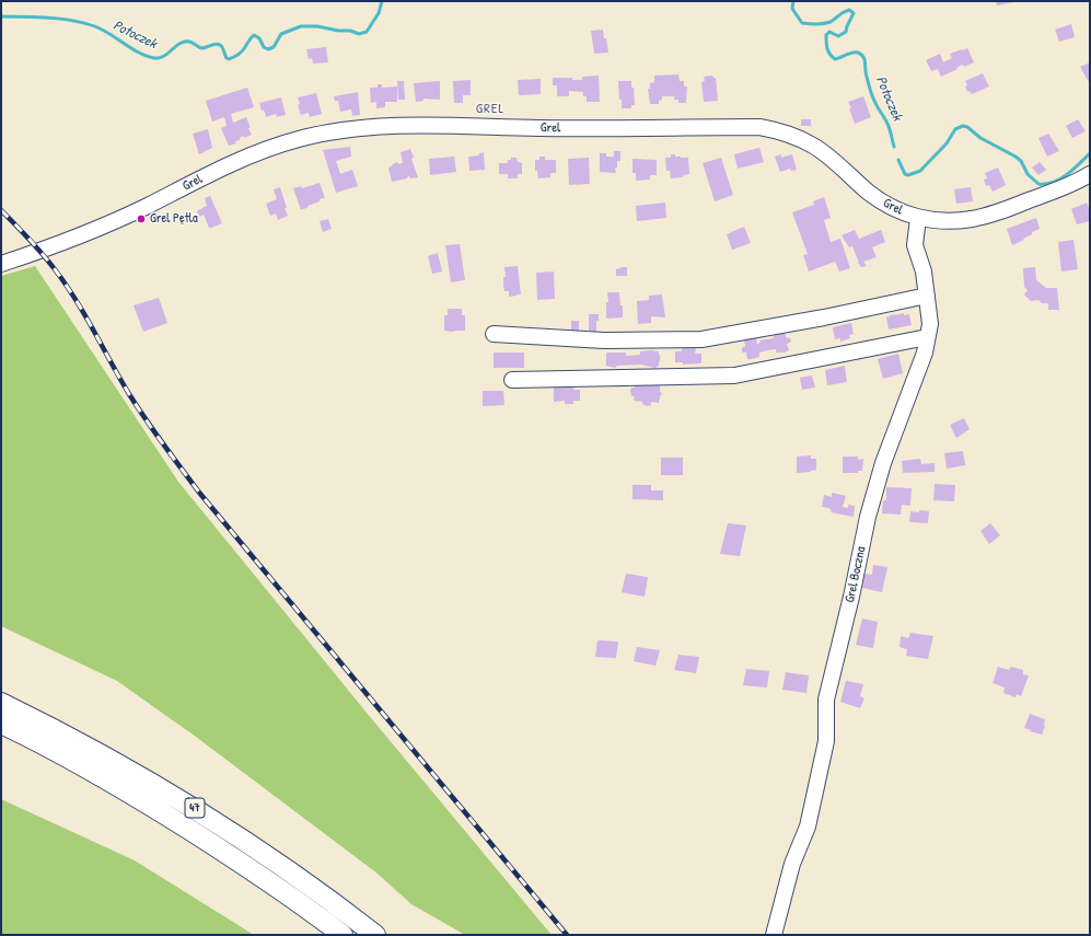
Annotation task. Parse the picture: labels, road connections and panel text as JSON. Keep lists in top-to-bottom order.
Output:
{
  "streets": {
    "main road": ["47"],
    "street": ["Grel", "Grel Boczna"]
  },
  "crossings": [
    ["Grel", "Grel Boczna"]
  ],
  "districts": ["GREL"],
  "water": ["Potoczek"],
  "places": ["Grel Pętla"]
}
